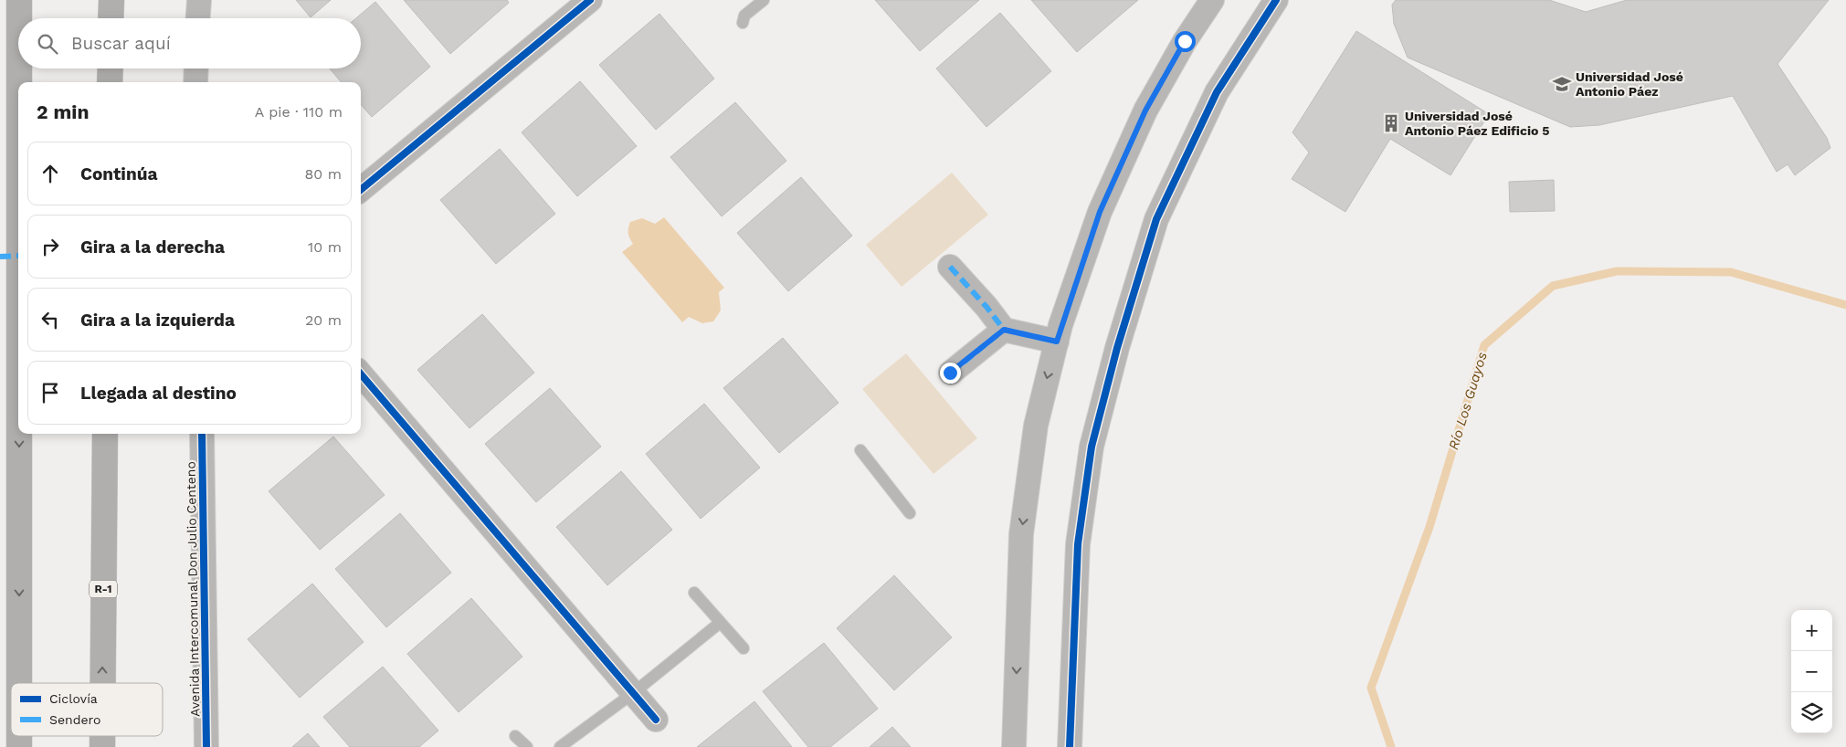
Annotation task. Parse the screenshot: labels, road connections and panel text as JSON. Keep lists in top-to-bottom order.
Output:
{
  "streets": {
    "main road": ["R-1"],
    "street": ["Avenida Intercomunal Don Julio Centeno"]
  },
  "water": ["Río Los Guayos"],
  "places": {
    "school or university": ["Universidad José Antonio Páez"],
    "building": ["Universidad José Antonio Páez Edificio 5"]
  },
  "legend": ["Ciclovía", "Sendero"],
  "page": {
    "search": "Buscar aquí",
    "heading": ["2 min", "A pie · 110 m"],
    "list": [
      ["Continúa", "80 m"],
      ["Gira a la derecha", "10 m"],
      ["Gira a la izquierda", "20 m"],
      "Llegada al destino"
    ],
    "map_buttons": ["+", "−"]
  }
}
